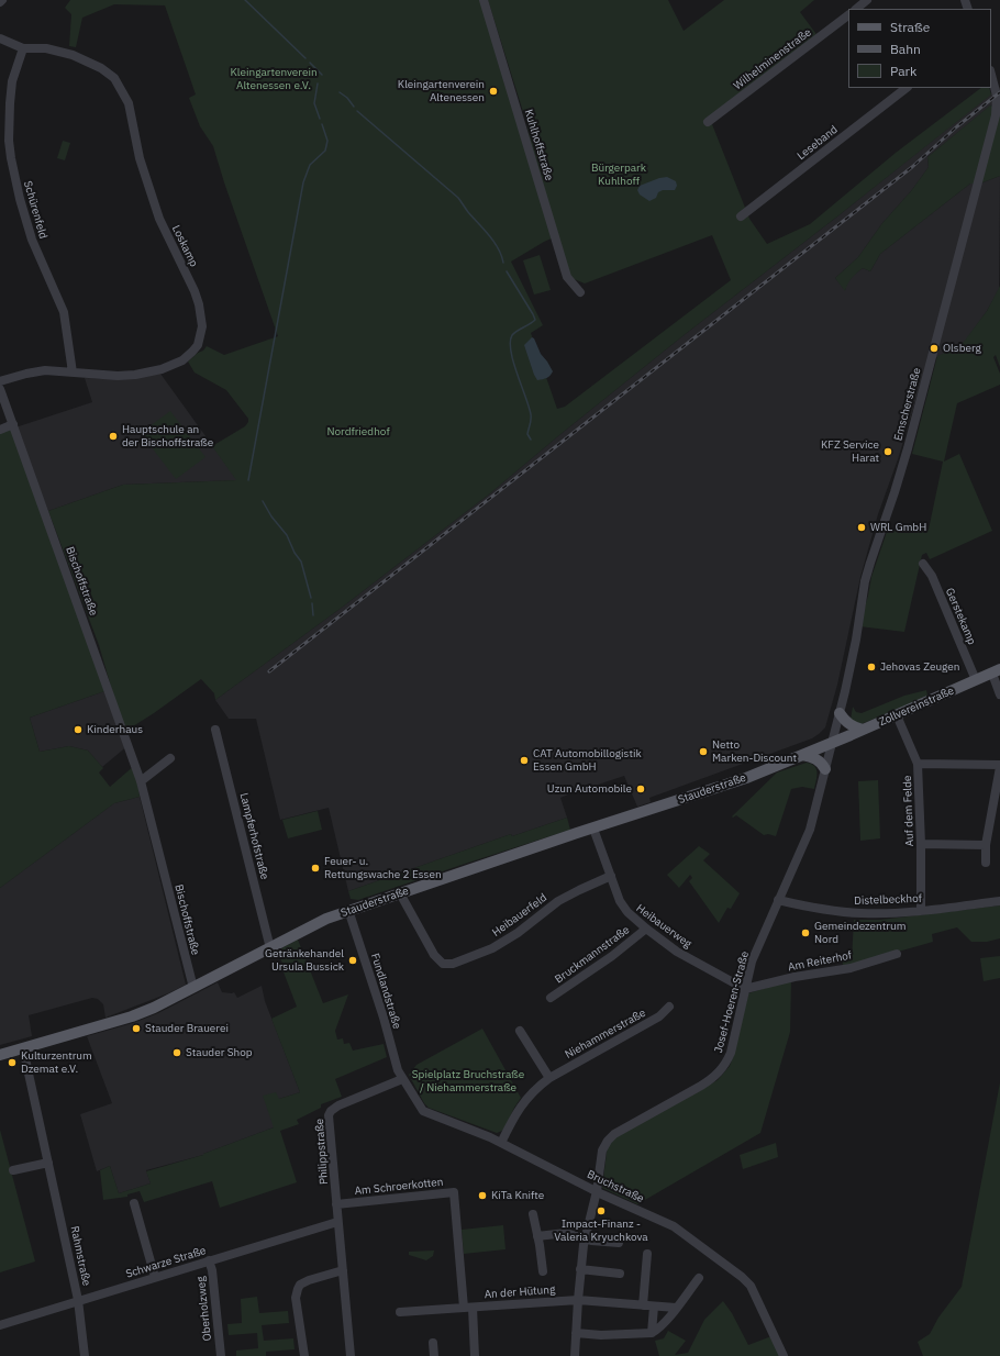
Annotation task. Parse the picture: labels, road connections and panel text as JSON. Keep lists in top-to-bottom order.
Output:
{
  "streets": {
    "main road": ["Zollvereinstraße", "Stauderstraße"],
    "street": [
      "Wilhelminenstraße",
      "Leseband",
      "Kuhlhoffstraße",
      "Schürenfeld",
      "Loskamp",
      "Emscherstraße",
      "Bischoffstraße",
      "Gerstekamp",
      "Auf dem Felde",
      "Lampferhofstraße",
      "Distelbeckhof",
      "Heibauerfeld",
      "Heibauerweg",
      "Bruckmannstraße",
      "Am Reiterhof",
      "Fundlandstraße",
      "Josef-Hoeren-Straße",
      "Niehammerstraße",
      "Philippstraße",
      "Am Schroerkotten",
      "Bruchstraße",
      "Rahmstraße",
      "Schwarze Straße",
      "An der Hütung",
      "Oberholzweg"
    ]
  },
  "crossings": [
    ["Schürenfeld", "Loskamp"],
    ["Emscherstraße", "Zollvereinstraße"],
    ["Emscherstraße", "Stauderstraße"],
    ["Emscherstraße", "Josef-Hoeren-Straße"],
    ["Bischoffstraße", "Stauderstraße"],
    ["Gerstekamp", "Zollvereinstraße"],
    ["Zollvereinstraße", "Stauderstraße"],
    ["Zollvereinstraße", "Auf dem Felde"],
    ["Zollvereinstraße", "Josef-Hoeren-Straße"],
    ["Stauderstraße", "Lampferhofstraße"],
    ["Stauderstraße", "Heibauerfeld"],
    ["Stauderstraße", "Heibauerweg"],
    ["Stauderstraße", "Fundlandstraße"],
    ["Stauderstraße", "Josef-Hoeren-Straße"],
    ["Stauderstraße", "Rahmstraße"],
    ["Auf dem Felde", "Distelbeckhof"],
    ["Distelbeckhof", "Josef-Hoeren-Straße"],
    ["Heibauerfeld", "Heibauerweg"],
    ["Heibauerweg", "Bruckmannstraße"],
    ["Heibauerweg", "Am Reiterhof"],
    ["Heibauerweg", "Josef-Hoeren-Straße"],
    ["Am Reiterhof", "Josef-Hoeren-Straße"],
    ["Fundlandstraße", "Philippstraße"],
    ["Fundlandstraße", "Bruchstraße"],
    ["Josef-Hoeren-Straße", "Bruchstraße"],
    ["Josef-Hoeren-Straße", "An der Hütung"],
    ["Niehammerstraße", "Bruchstraße"],
    ["Philippstraße", "Am Schroerkotten"],
    ["Philippstraße", "Bruchstraße"],
    ["Philippstraße", "Schwarze Straße"],
    ["Am Schroerkotten", "An der Hütung"],
    ["Rahmstraße", "Schwarze Straße"],
    ["Schwarze Straße", "Oberholzweg"]
  ],
  "parks": [
    "Kleingartenverein Altenessen e.V.",
    "Bürgerpark Kuhlhoff",
    "Nordfriedhof",
    "Spielplatz Bruchstraße / Niehammerstraße"
  ],
  "places": [
    "Kleingartenverein Altenessen",
    "Olsberg",
    "Hauptschule an der Bischoffstraße",
    "KFZ Service Harat",
    "WRL GmbH",
    "Jehovas Zeugen",
    "Kinderhaus",
    "Netto Marken-Discount",
    "CAT Automobillogistik Essen GmbH",
    "Uzun Automobile",
    "Feuer- u. Rettungswache 2 Essen",
    "Gemeindezentrum Nord",
    "Getränkehandel Ursula Bussick",
    "Stauder Brauerei",
    "Stauder Shop",
    "Kulturzentrum Dzemat e.V.",
    "KiTa Knifte",
    "Impact-Finanz - Valeria Kryuchkova"
  ],
  "legend": ["Straße", "Bahn", "Park"]
}
